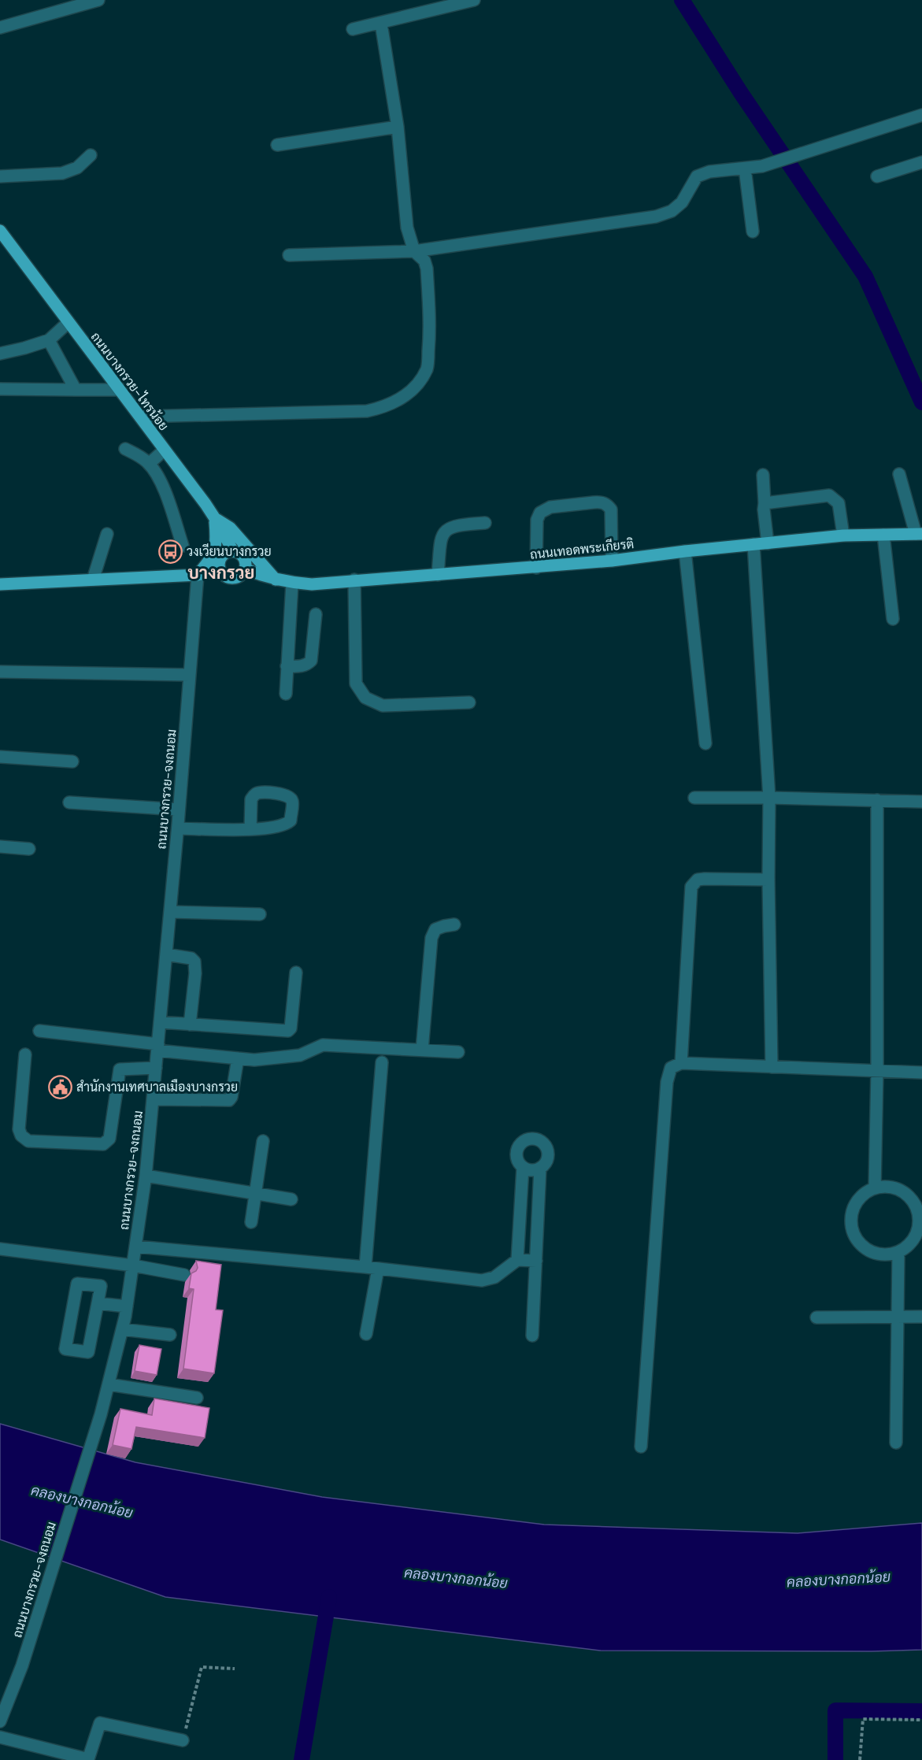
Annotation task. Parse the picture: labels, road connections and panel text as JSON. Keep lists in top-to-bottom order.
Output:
{
  "streets": {
    "main road": ["ถนนบางกรวย-ไทรน้อย", "ถนนเทอดพระเกียรติ"],
    "street": ["ถนนบางกรวย-จงถนอม"]
  },
  "crossings": [
    ["ถนนบางกรวย-ไทรน้อย", "ถนนเทอดพระเกียรติ"]
  ],
  "districts": ["บางกรวย"],
  "water": ["คลองบางกอกน้อย"],
  "places": {
    "bus stop": ["วงเวียนบางกรวย"],
    "public building": ["สำนักงานเทศบาลเมืองบางกรวย"]
  }
}
